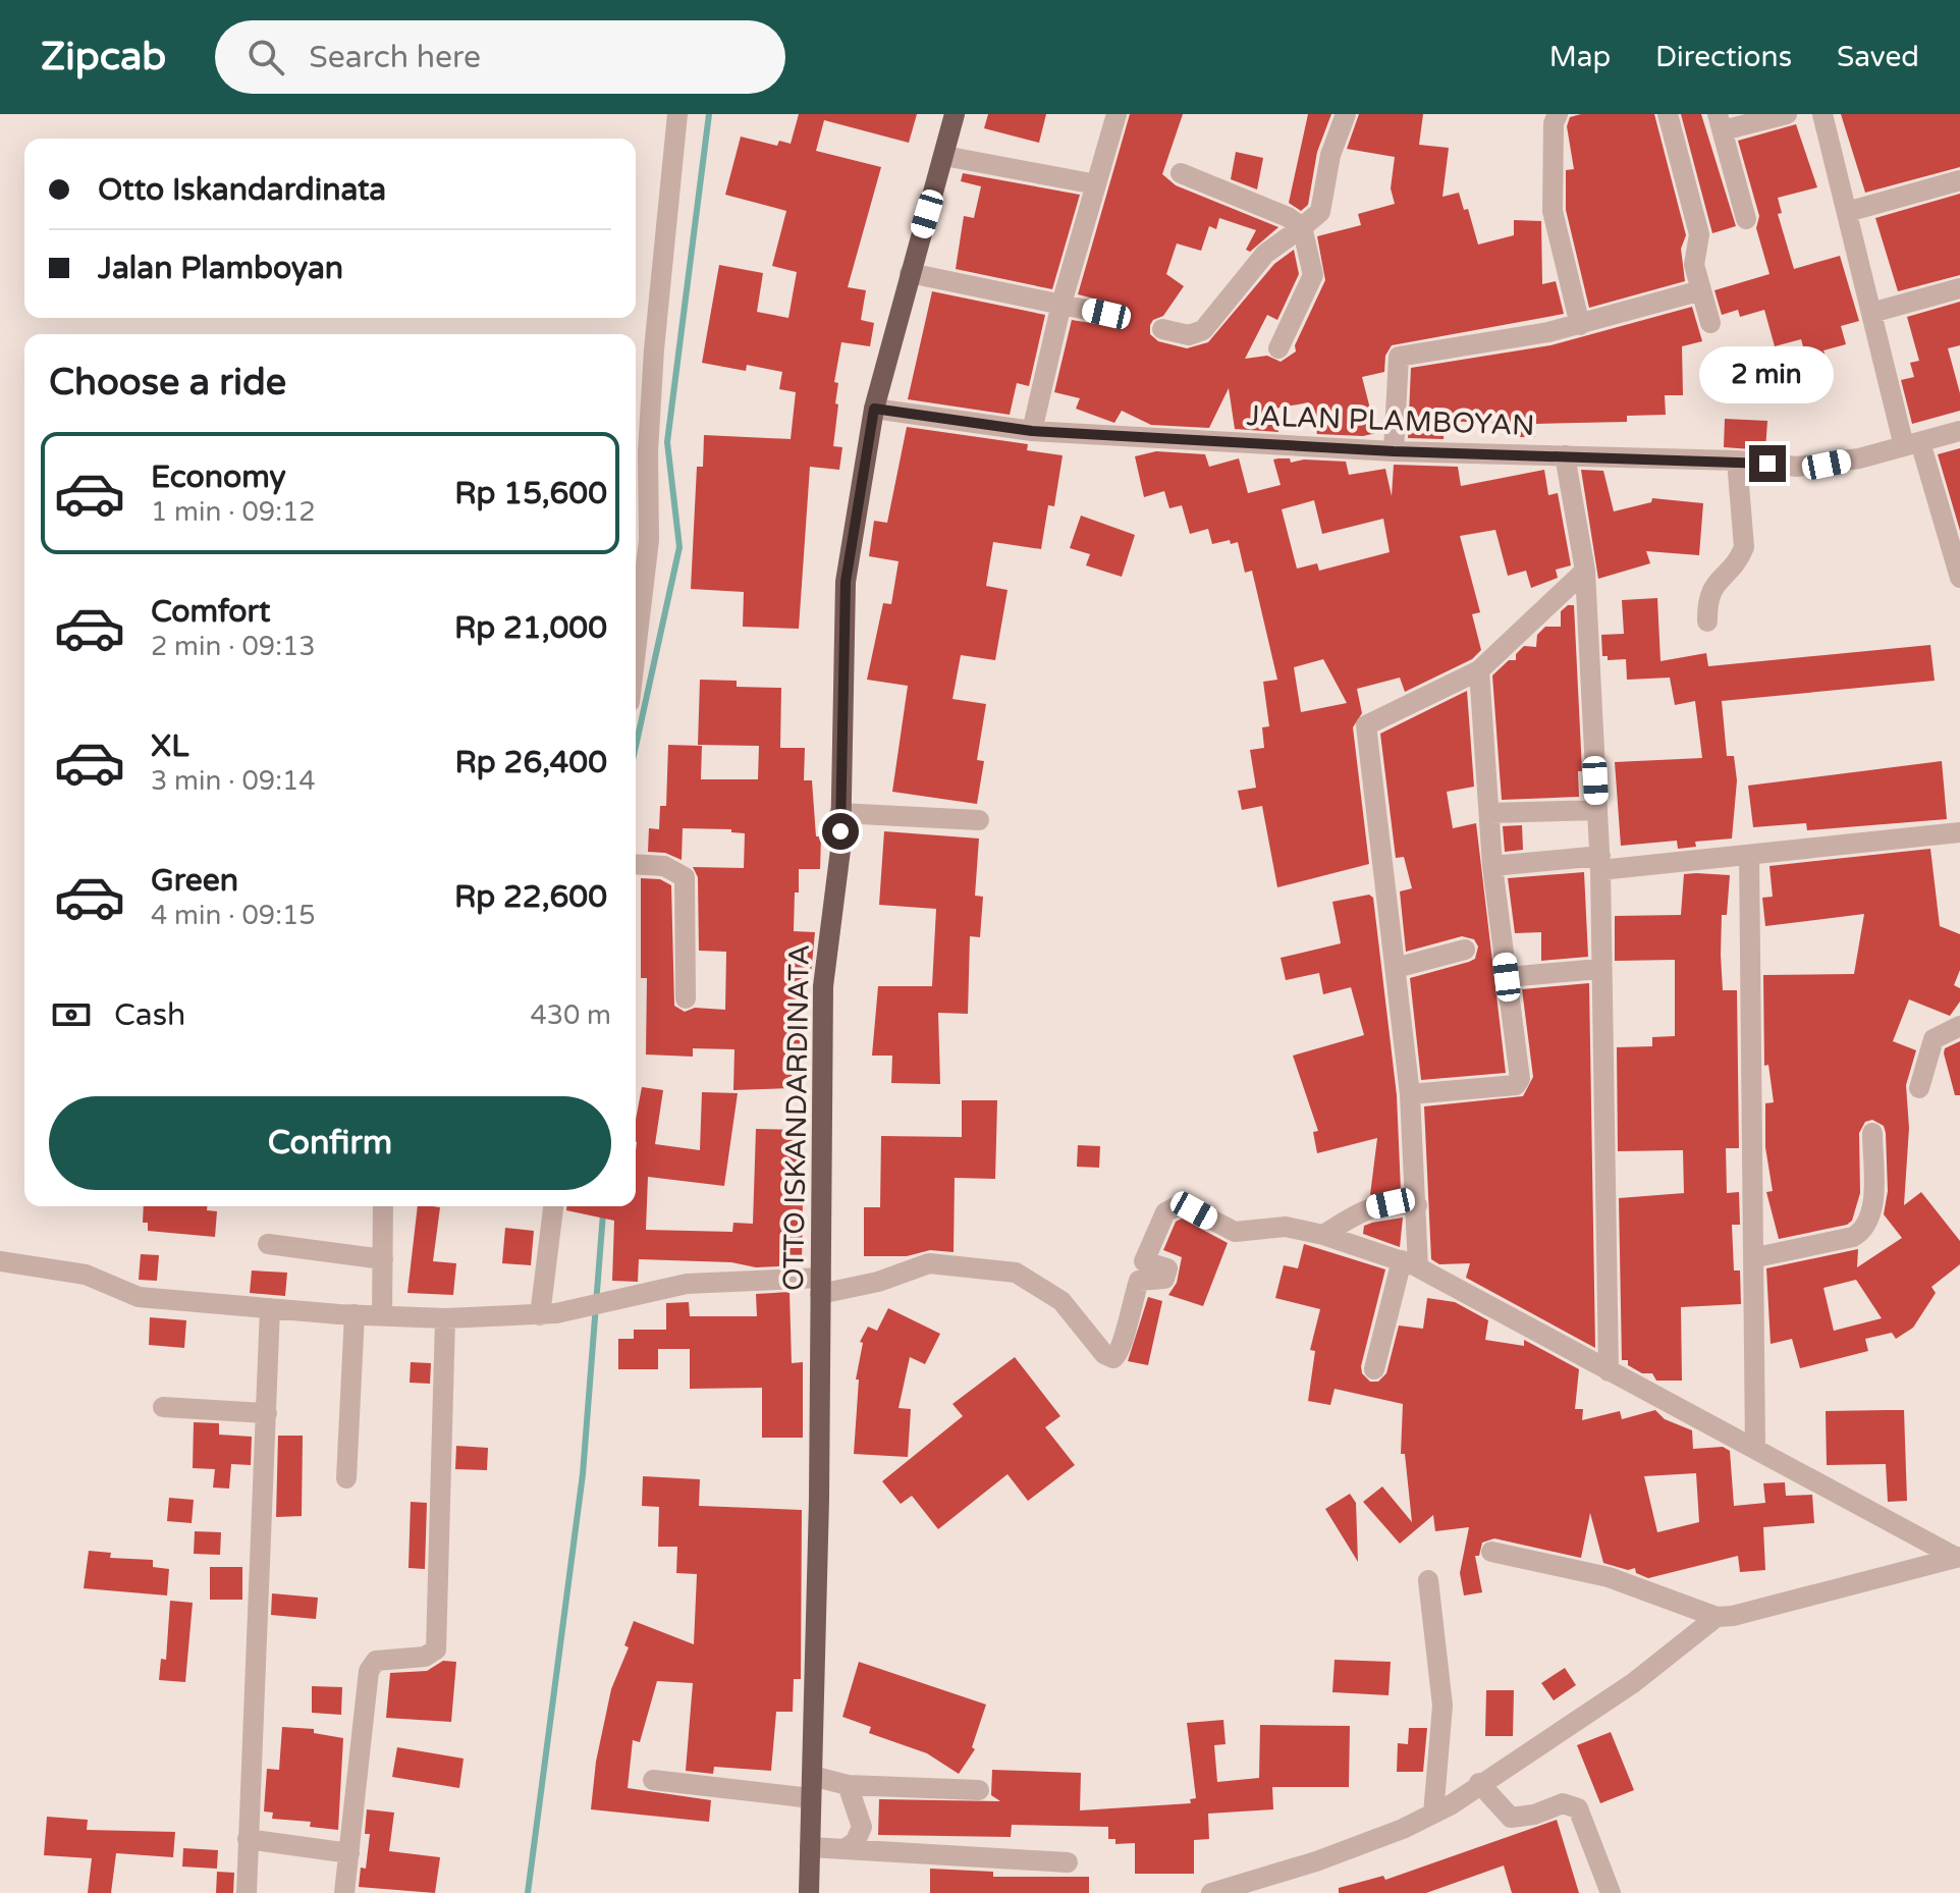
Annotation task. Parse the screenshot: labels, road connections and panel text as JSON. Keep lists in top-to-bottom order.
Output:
{
  "streets": {
    "main road": ["OTTO ISKANDARDINATA"],
    "street": ["JALAN PLAMBOYAN"]
  },
  "crossings": [
    ["JALAN PLAMBOYAN", "OTTO ISKANDARDINATA"]
  ],
  "page": {
    "header": "Zipcab",
    "search": "Search here",
    "nav": ["Map", "Directions", "Saved"],
    "banner": ["Otto Iskandardinata", "Jalan Plamboyan"],
    "heading": "Choose a ride",
    "bubble": "2 min",
    "list": [
      {
        "name": "Economy",
        "note": "1 min · 09:12",
        "value": "Rp 15,600"
      },
      {
        "name": "Comfort",
        "note": "2 min · 09:13",
        "value": "Rp 21,000"
      },
      {
        "name": "XL",
        "note": "3 min · 09:14",
        "value": "Rp 26,400"
      },
      {
        "name": "Green",
        "note": "4 min · 09:15",
        "value": "Rp 22,600"
      }
    ],
    "pay": ["Cash", "430 m"],
    "buttons": "Confirm"
  }
}
